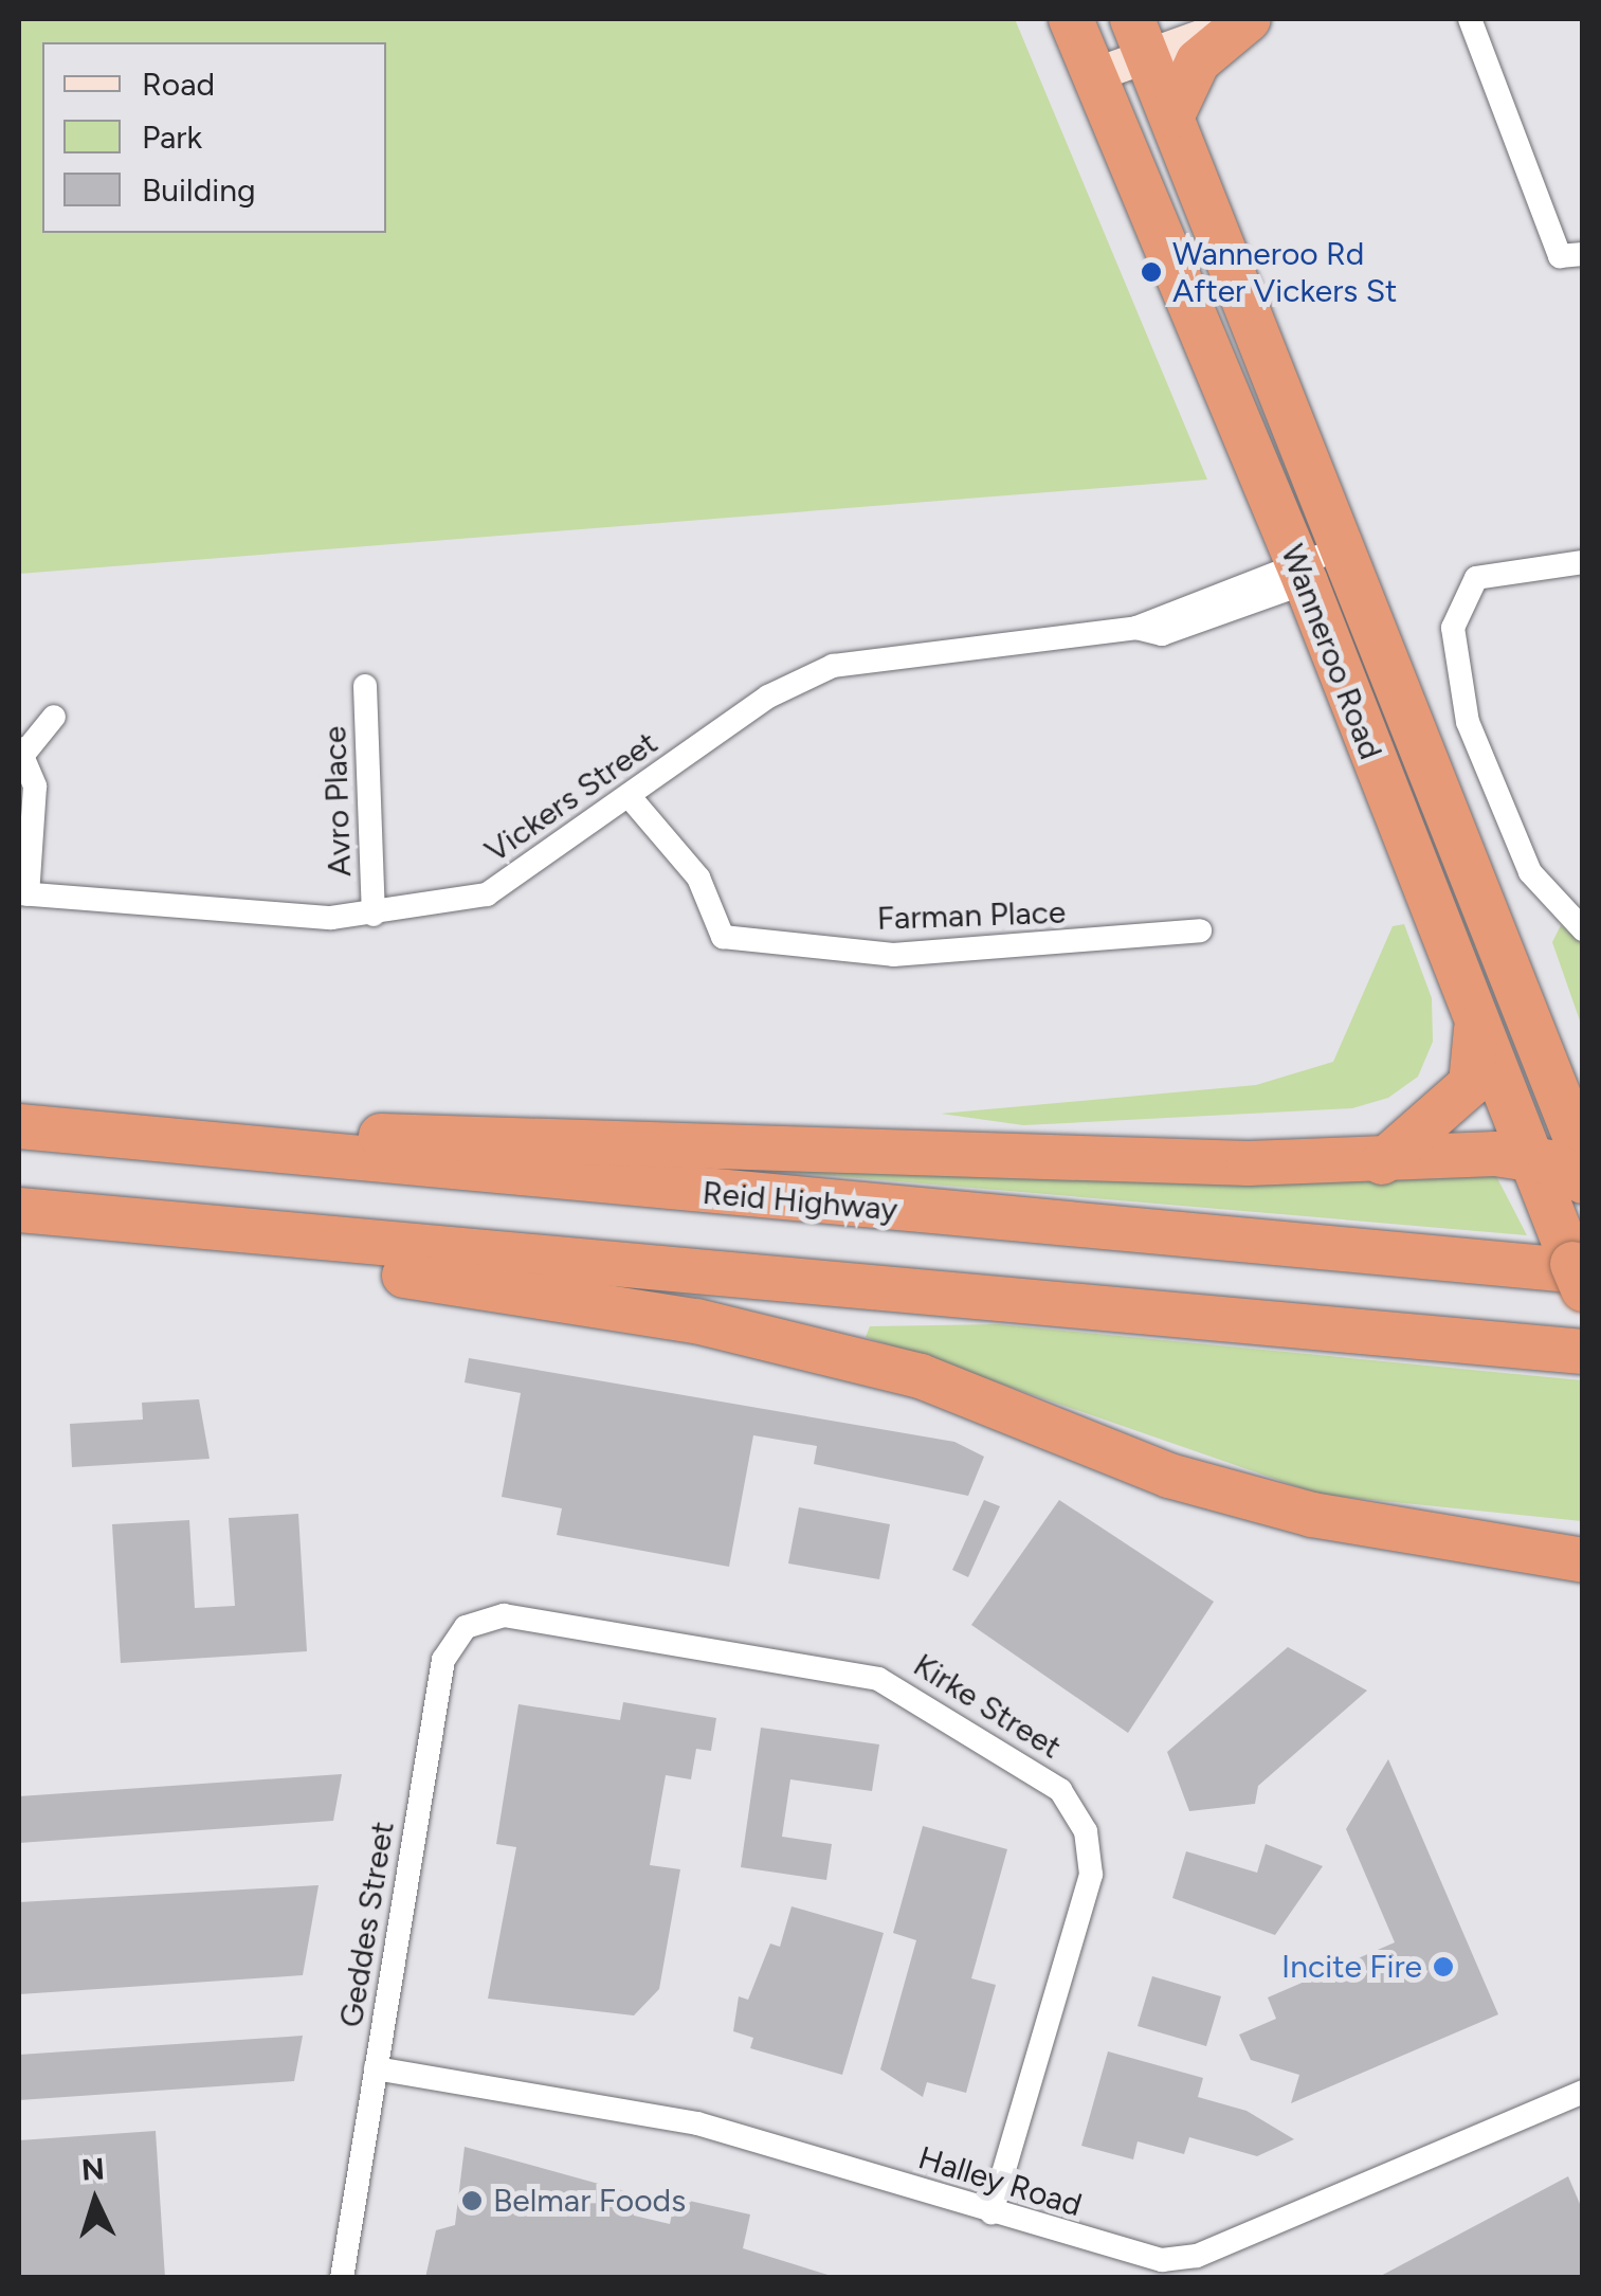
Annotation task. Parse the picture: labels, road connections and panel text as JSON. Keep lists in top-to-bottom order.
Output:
{
  "streets": {
    "highway": ["Wanneroo Road", "Reid Highway"],
    "street": [
      "Vickers Street",
      "Avro Place",
      "Farman Place",
      "Kirke Street",
      "Geddes Street",
      "Halley Road"
    ]
  },
  "crossings": [
    ["Wanneroo Road", "Vickers Street"],
    ["Wanneroo Road", "Reid Highway"],
    ["Vickers Street", "Avro Place"],
    ["Vickers Street", "Farman Place"],
    ["Kirke Street", "Geddes Street"],
    ["Kirke Street", "Halley Road"],
    ["Geddes Street", "Halley Road"]
  ],
  "places": ["Wanneroo Rd After Vickers St", "Incite Fire", "Belmar Foods"],
  "legend": ["Road", "Park", "Building"],
  "north": "top"
}
